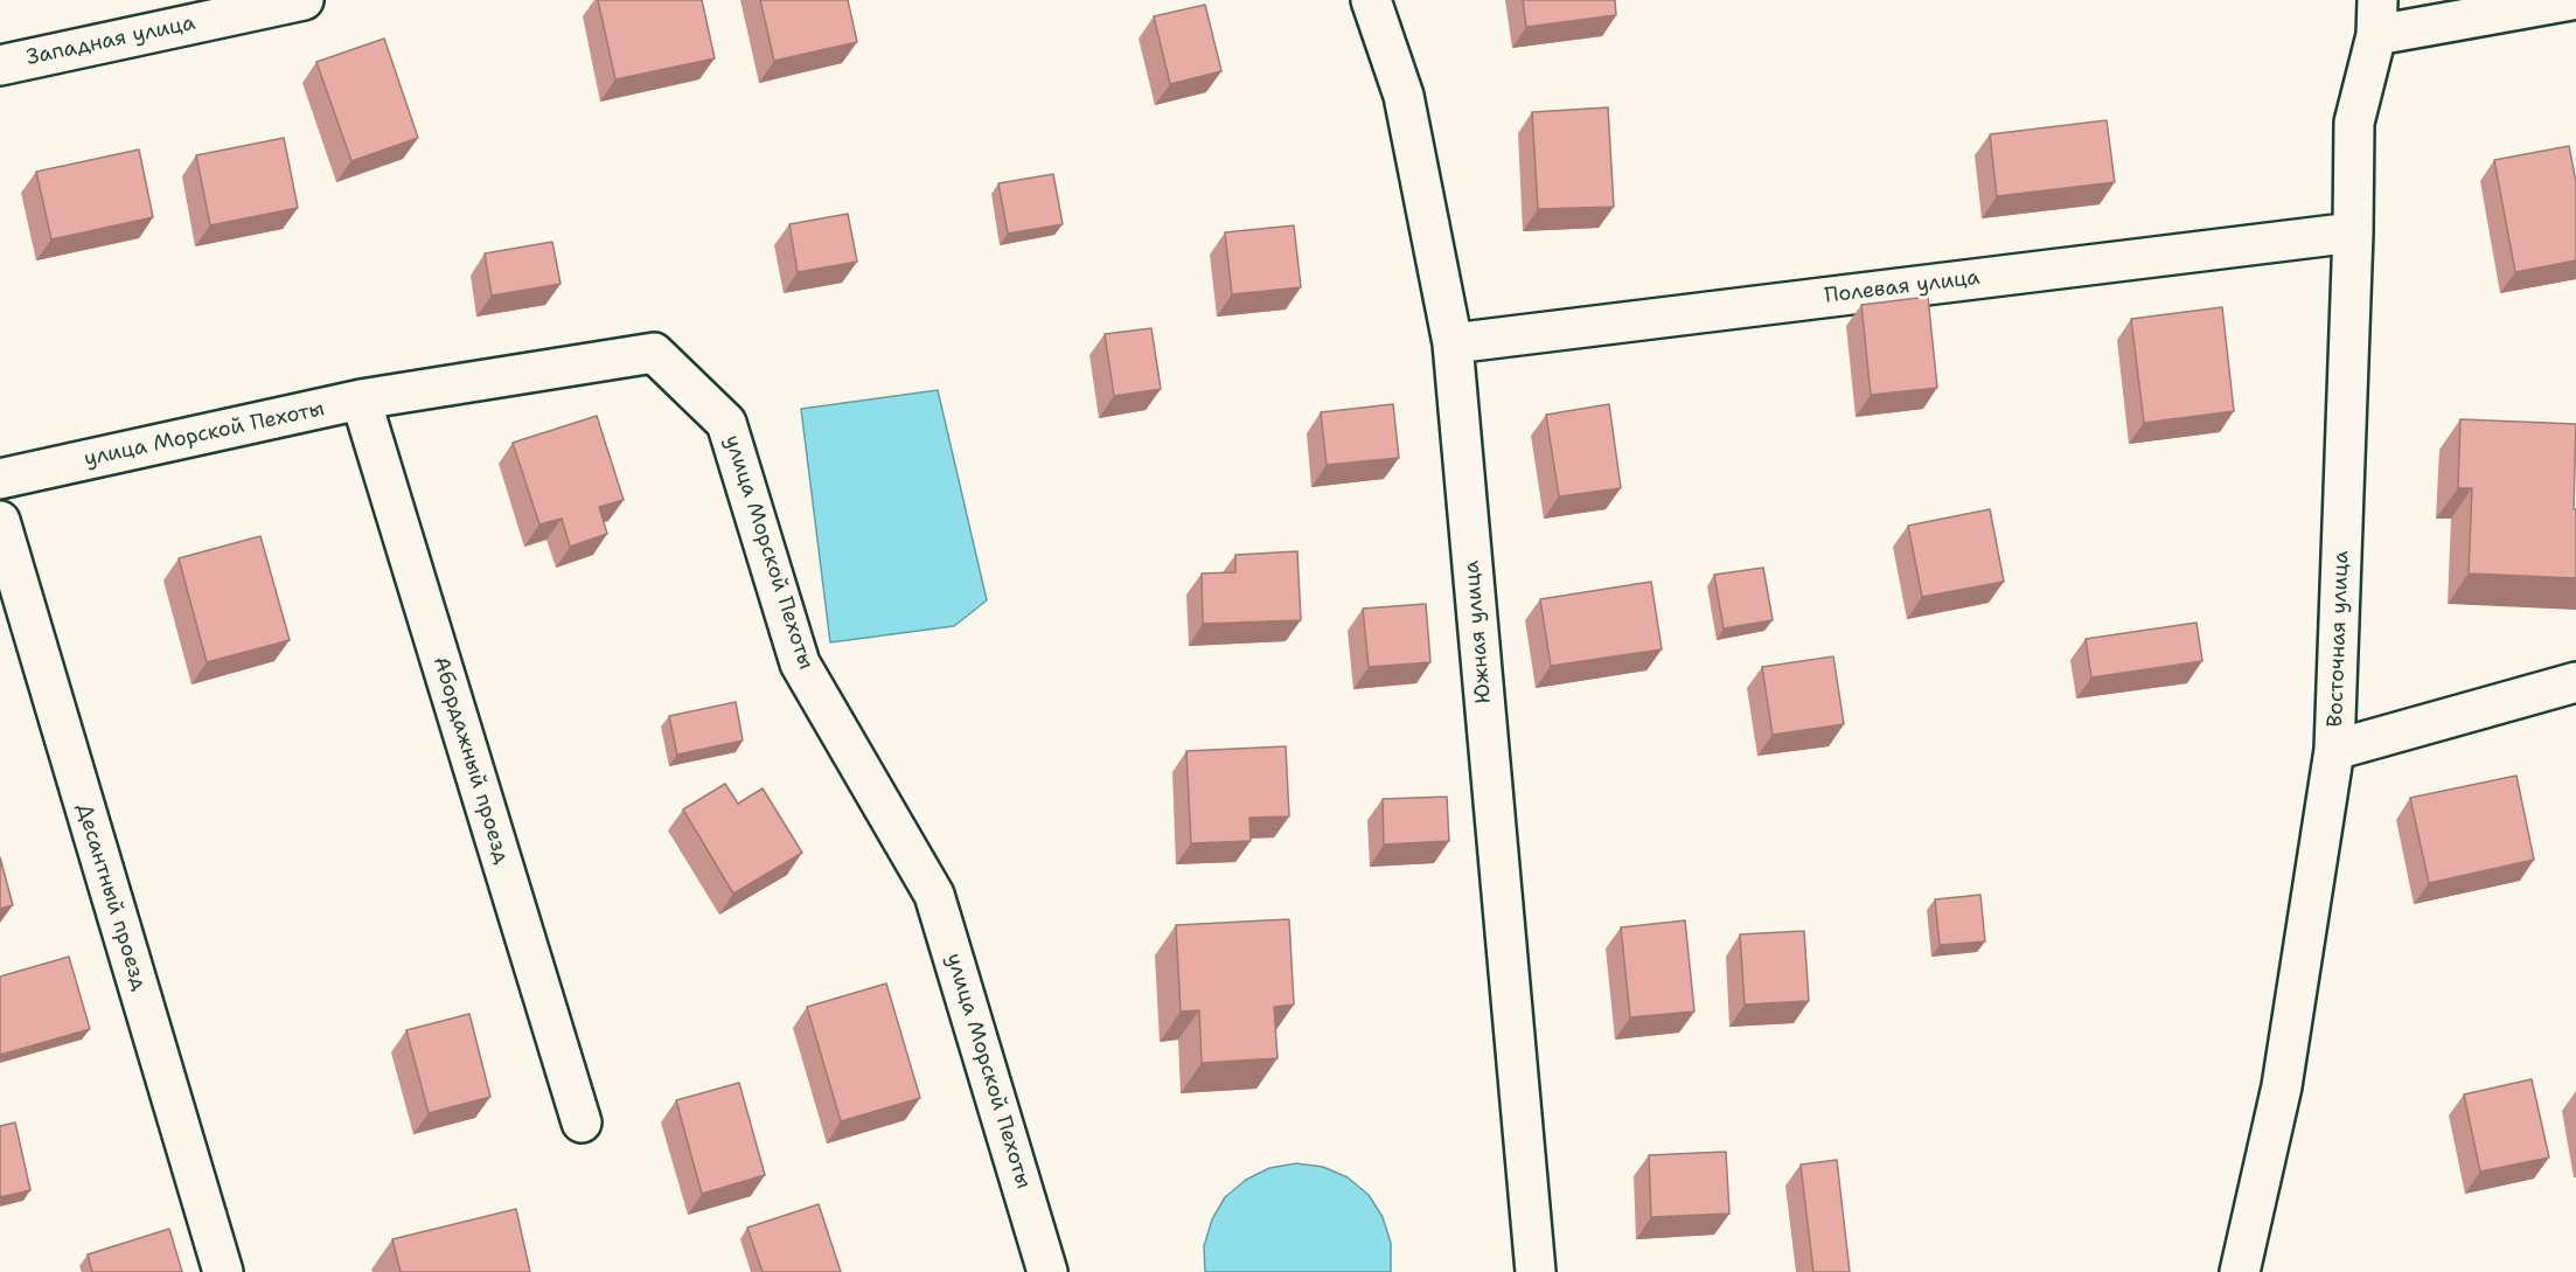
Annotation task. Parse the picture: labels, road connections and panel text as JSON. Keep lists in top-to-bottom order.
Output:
{
  "streets": {
    "street": [
      "Западная улица",
      "Полевая улица",
      "улица Морской Пехоты",
      "Южная улица",
      "Восточная улица",
      "Абордажный проезд",
      "Десантный проезд"
    ]
  },
  "crossings": [
    ["Полевая улица", "Южная улица"],
    ["Полевая улица", "Восточная улица"],
    ["улица Морской Пехоты", "Абордажный проезд"]
  ]
}
